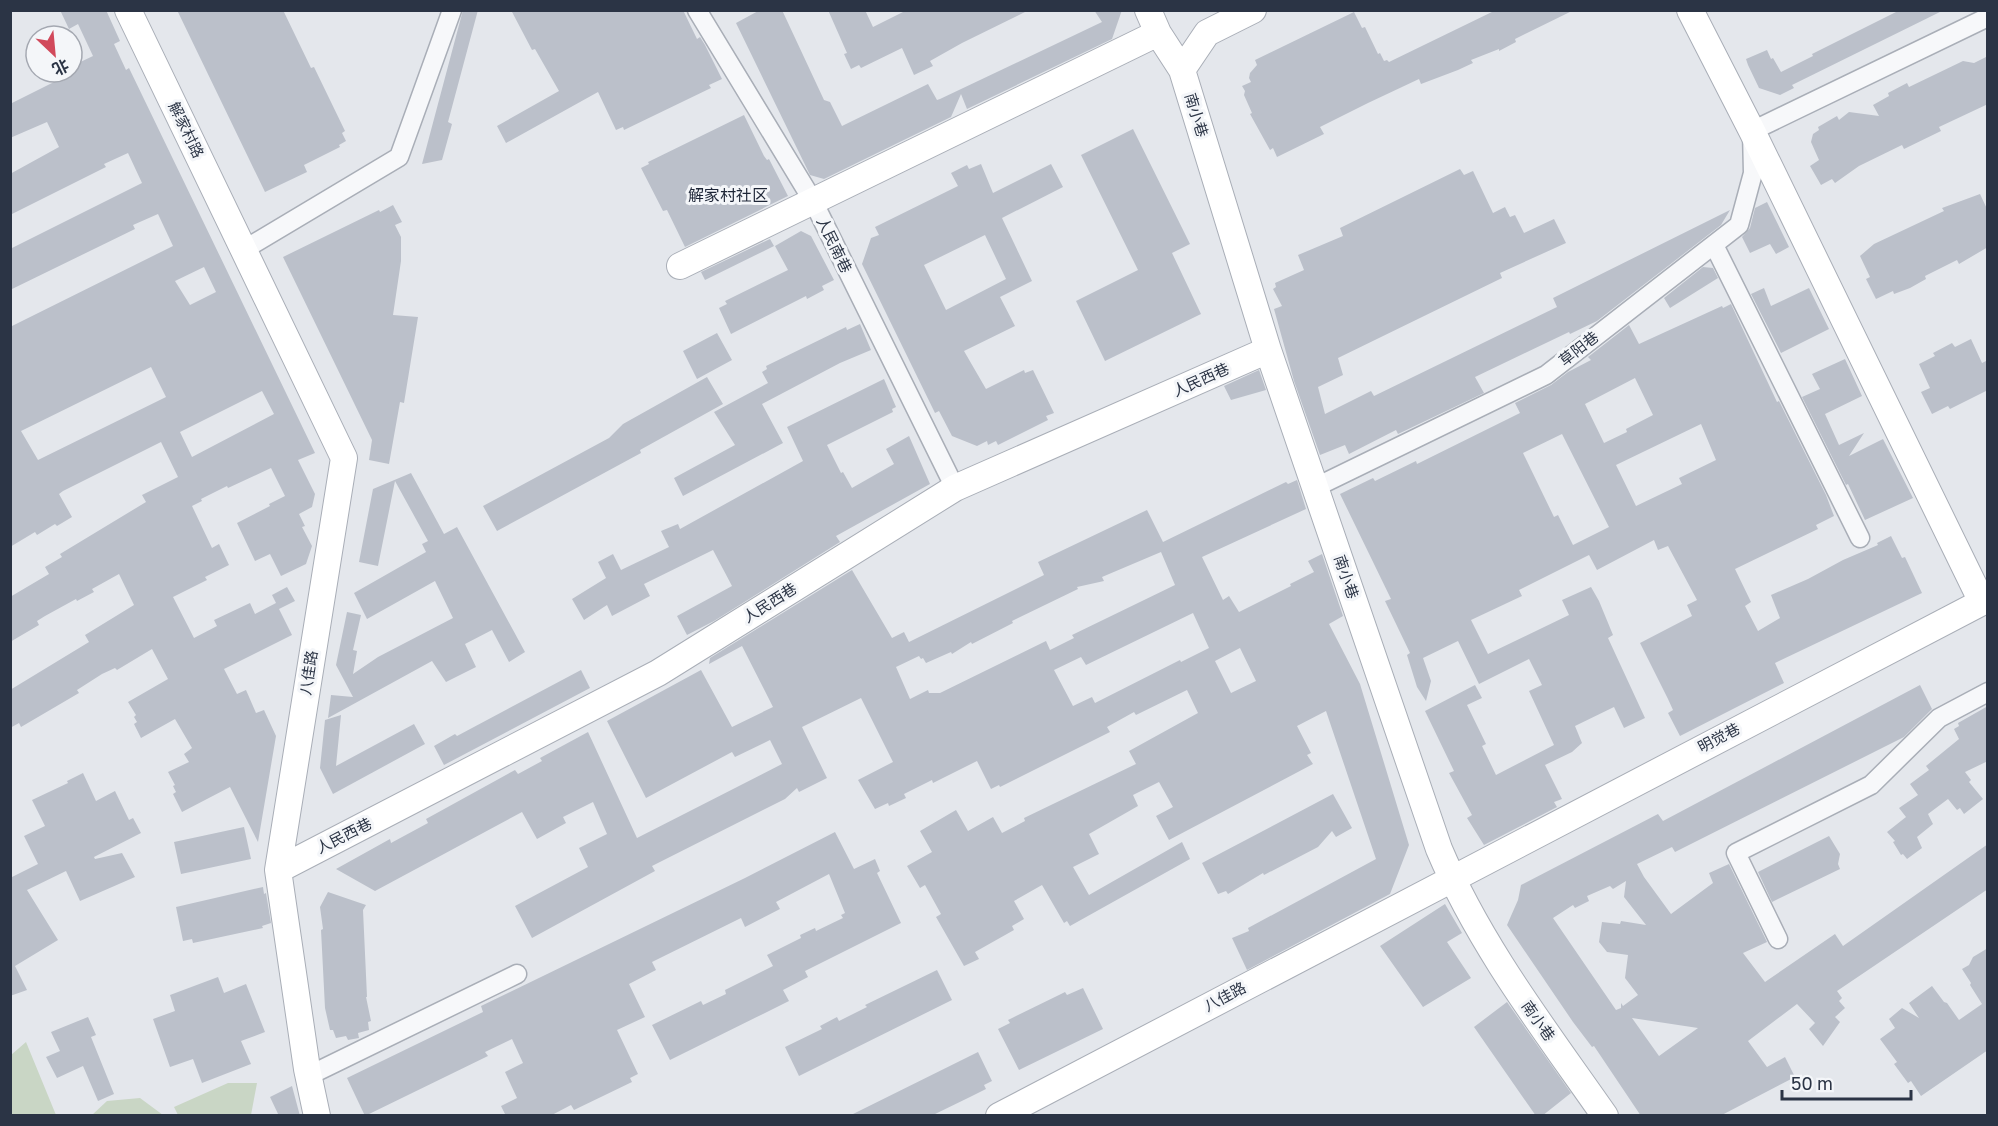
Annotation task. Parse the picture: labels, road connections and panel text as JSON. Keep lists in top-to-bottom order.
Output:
{
  "streets": {
    "street": [
      "南小巷",
      "解家村路",
      "人民南巷",
      "草阳巷",
      "人民西巷",
      "八佳路",
      "明觉巷"
    ]
  },
  "crossings": [
    ["南小巷", "草阳巷"],
    ["南小巷", "人民西巷"],
    ["南小巷", "八佳路"],
    ["南小巷", "明觉巷"],
    ["解家村路", "八佳路"],
    ["人民南巷", "人民西巷"],
    ["草阳巷", "明觉巷"],
    ["人民西巷", "八佳路"],
    ["八佳路", "明觉巷"]
  ],
  "districts": ["解家村社区"],
  "scale_bar": "50 m",
  "north": "bottom right"
}
